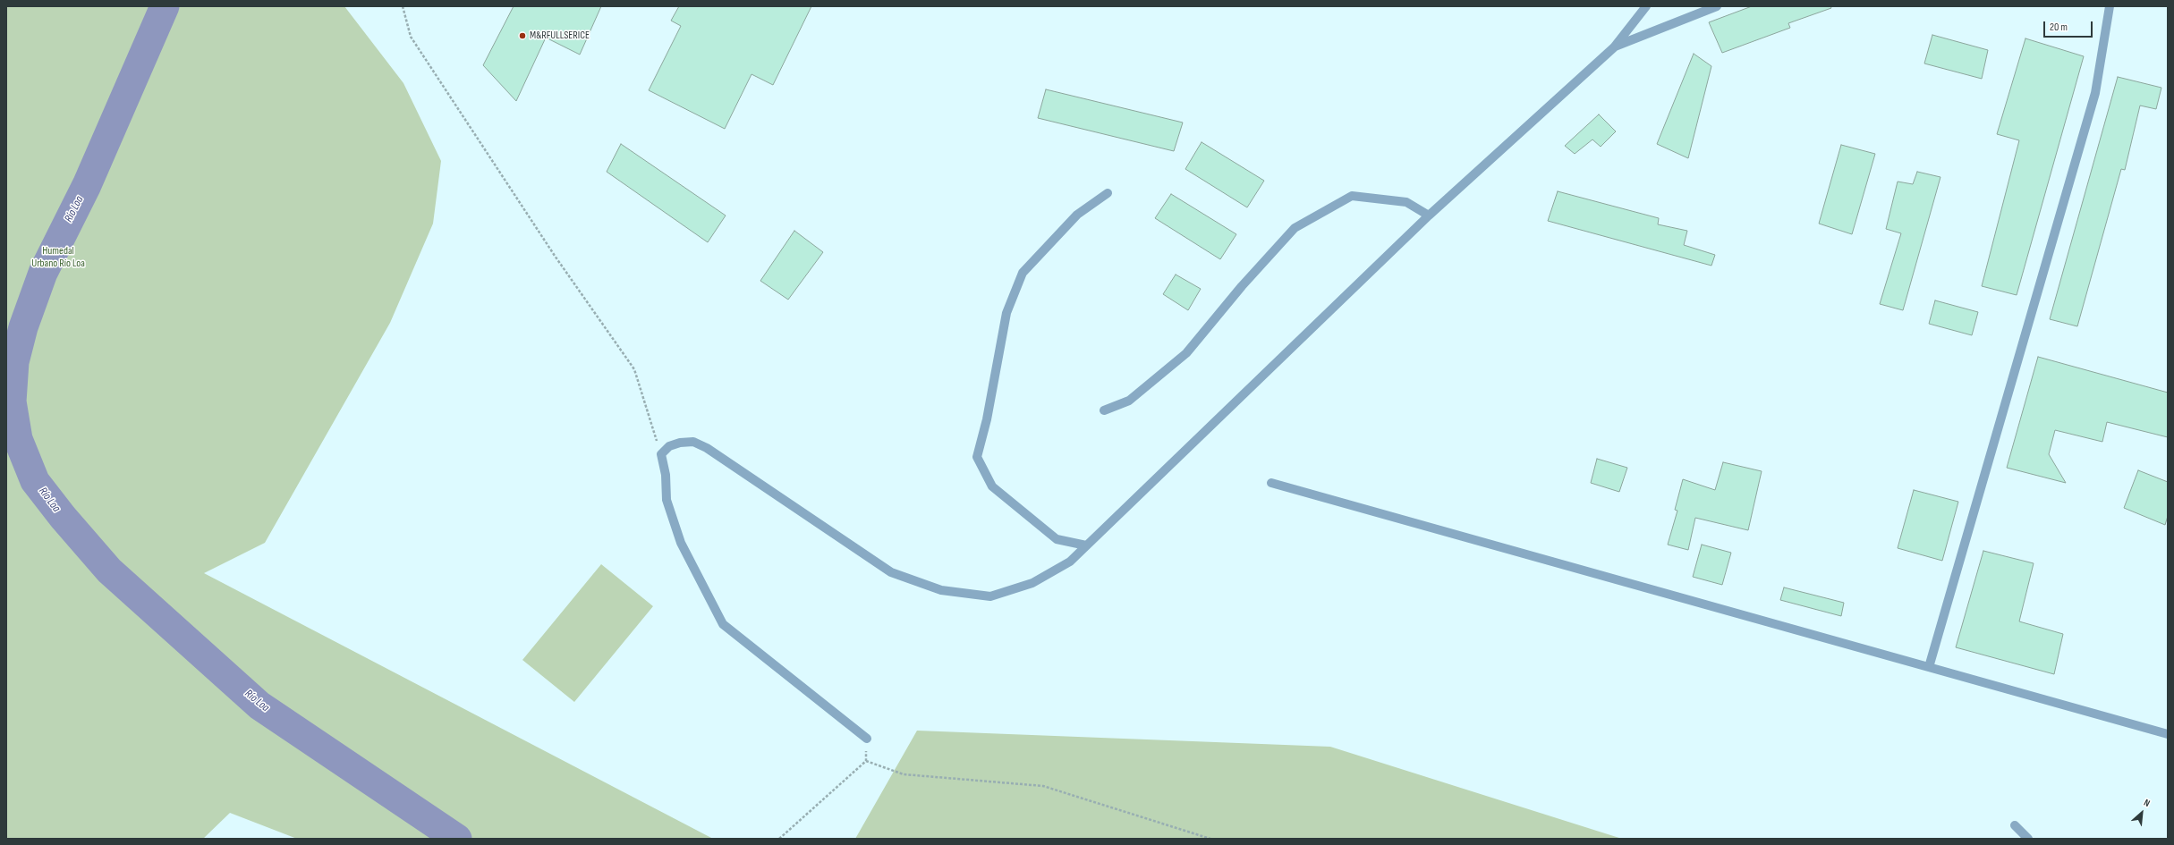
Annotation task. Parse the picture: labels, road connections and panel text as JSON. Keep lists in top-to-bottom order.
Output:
{
  "water": ["Río Loa"],
  "parks": ["Humedal Urbano Río Loa"],
  "places": ["M&RFULLSERICE"],
  "scale_bar": "20 m",
  "north": "top right"
}
